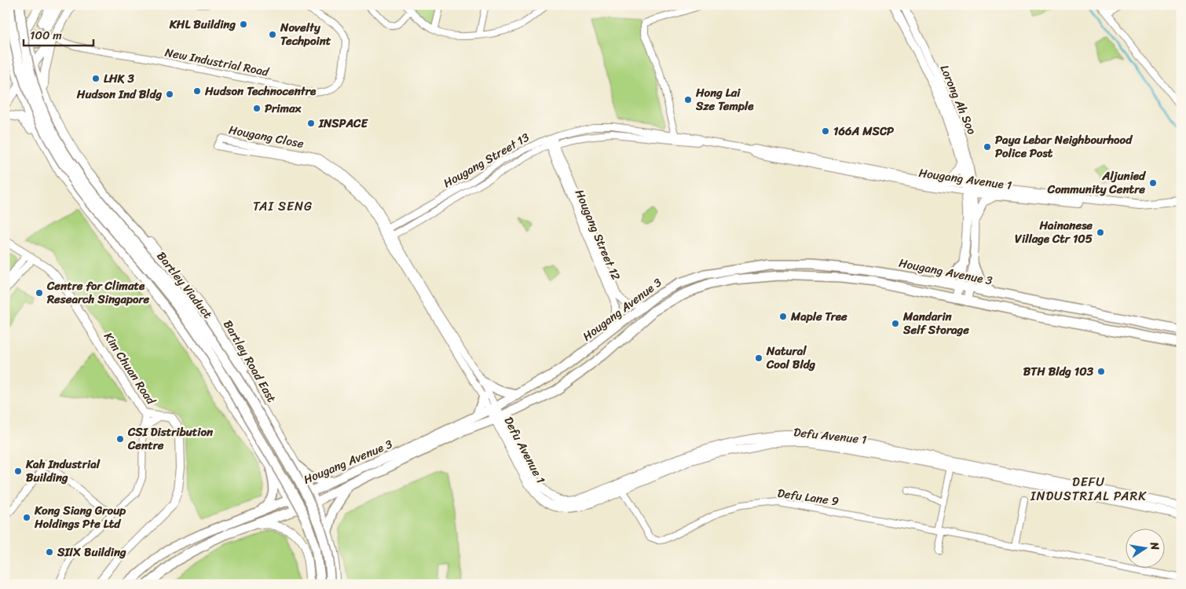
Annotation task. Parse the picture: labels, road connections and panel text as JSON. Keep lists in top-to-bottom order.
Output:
{
  "streets": {
    "highway": ["Hougang Avenue 3", "Bartley Viaduct"],
    "main road": [
      "Lorong Ah Soo",
      "Hougang Avenue 1",
      "Bartley Road East",
      "Kim Chuan Road",
      "Defu Avenue 1"
    ],
    "street": [
      "New Industrial Road",
      "Hougang Close",
      "Hougang Street 13",
      "Hougang Street 12",
      "Defu Lane 9"
    ]
  },
  "crossings": [
    ["Lorong Ah Soo", "Hougang Avenue 1"],
    ["Lorong Ah Soo", "Hougang Avenue 3"],
    ["Hougang Close", "Hougang Street 13"],
    ["Hougang Close", "Hougang Avenue 3"],
    ["Hougang Close", "Defu Avenue 1"],
    ["Hougang Street 13", "Hougang Avenue 1"],
    ["Hougang Street 13", "Hougang Street 12"],
    ["Hougang Street 12", "Hougang Avenue 3"],
    ["Hougang Avenue 3", "Bartley Road East"],
    ["Hougang Avenue 3", "Defu Avenue 1"],
    ["Defu Avenue 1", "Defu Lane 9"]
  ],
  "districts": ["TAI SENG", "DEFU INDUSTRIAL PARK"],
  "places": [
    "KHL Building",
    "Novelty Techpoint",
    "LHK 3",
    "Hudson Technocentre",
    "Hudson Ind Bldg",
    "Hong Lai Sze Temple",
    "Primax",
    "INSPACE",
    "166A MSCP",
    "Paya Lebar Neighbourhood Police Post",
    "Aljunied Community Centre",
    "Hainanese Village Ctr 105",
    "Centre for Climate Research Singapore",
    "Maple Tree",
    "Mandarin Self Storage",
    "Natural Cool Bldg",
    "BTH Bldg 103",
    "CSI Distribution Centre",
    "Kah Industrial Building",
    "Kong Siang Group Holdings Pte Ltd",
    "SIIX Building"
  ],
  "scale_bar": "100 m",
  "north": "right"
}
